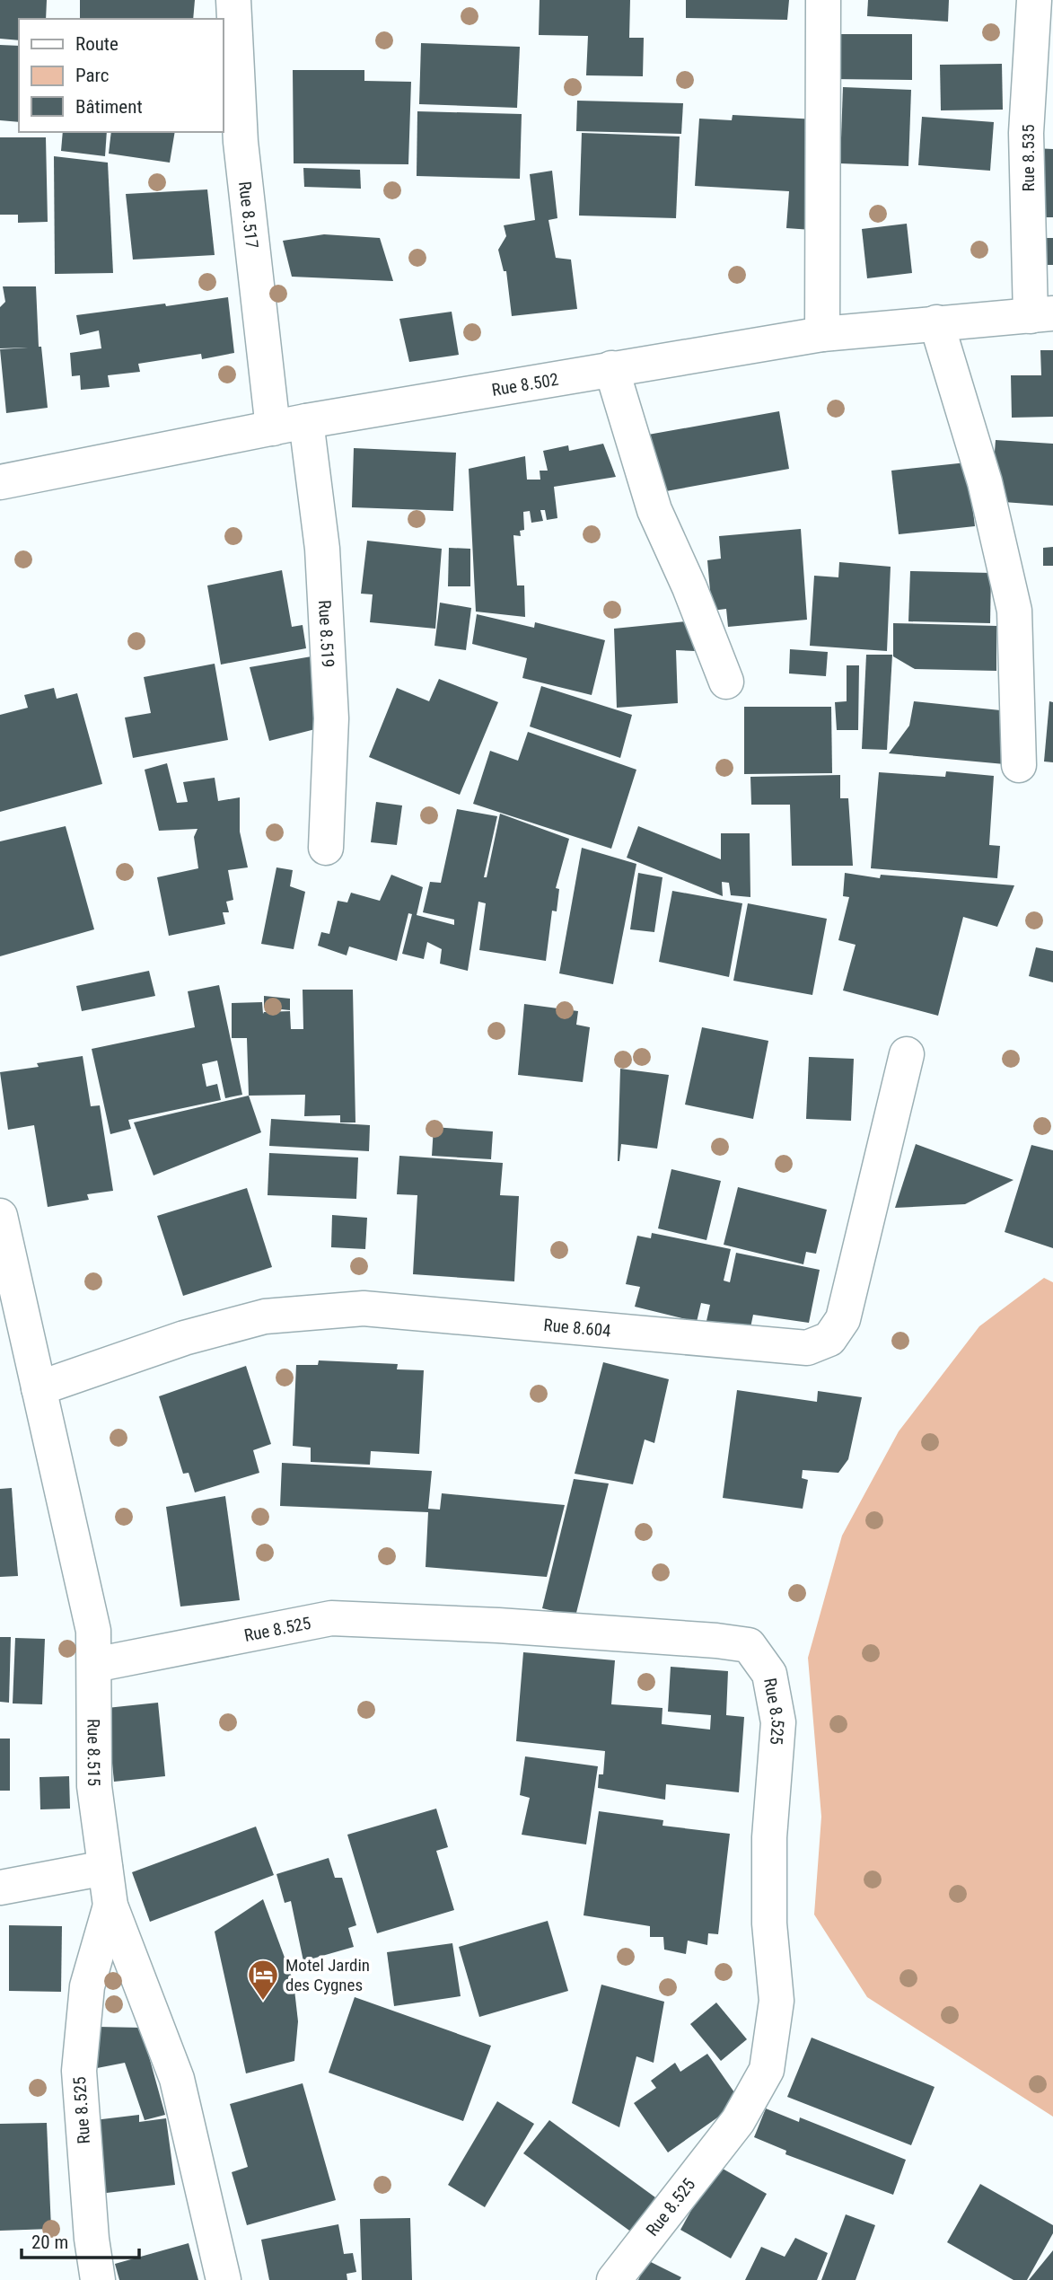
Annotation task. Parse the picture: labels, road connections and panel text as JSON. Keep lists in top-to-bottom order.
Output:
{
  "streets": {
    "street": [
      "Rue 8.535",
      "Rue 8.517",
      "Rue 8.502",
      "Rue 8.519",
      "Rue 8.604",
      "Rue 8.525",
      "Rue 8.515"
    ]
  },
  "crossings": [
    ["Rue 8.535", "Rue 8.502"],
    ["Rue 8.517", "Rue 8.502"],
    ["Rue 8.502", "Rue 8.519"],
    ["Rue 8.604", "Rue 8.515"],
    ["Rue 8.525", "Rue 8.515"]
  ],
  "places": {
    "hotel": ["Motel Jardin des Cygnes"]
  },
  "legend": ["Route", "Parc", "Bâtiment"],
  "scale_bar": "20 m"
}
